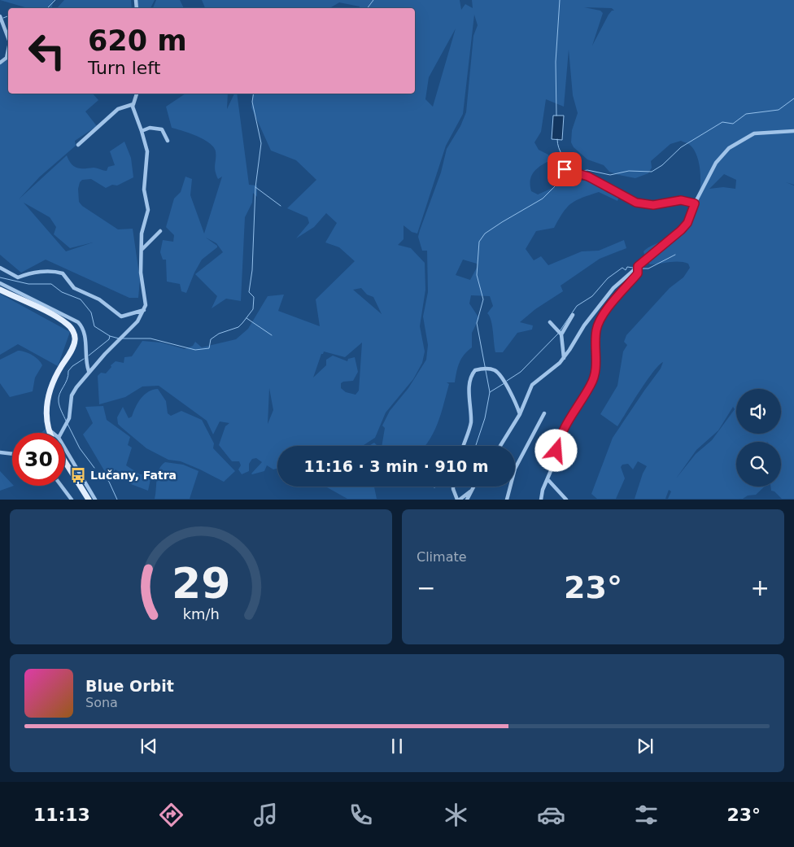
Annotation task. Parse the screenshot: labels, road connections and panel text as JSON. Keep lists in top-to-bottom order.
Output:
{
  "places": {
    "bus stop": ["Lučany, Fatra"]
  },
  "page": {
    "turn": ["620 m", "Turn left"],
    "limit": "30",
    "trip": "11:16 · 3 min · 910 m",
    "tile": "Climate",
    "heat": ["−", "23°", "+"],
    "song": ["Blue Orbit", "Sona"],
    "tabs": ["11:13", "23°"],
    "gauge": ["29", "km/h"]
  }
}
